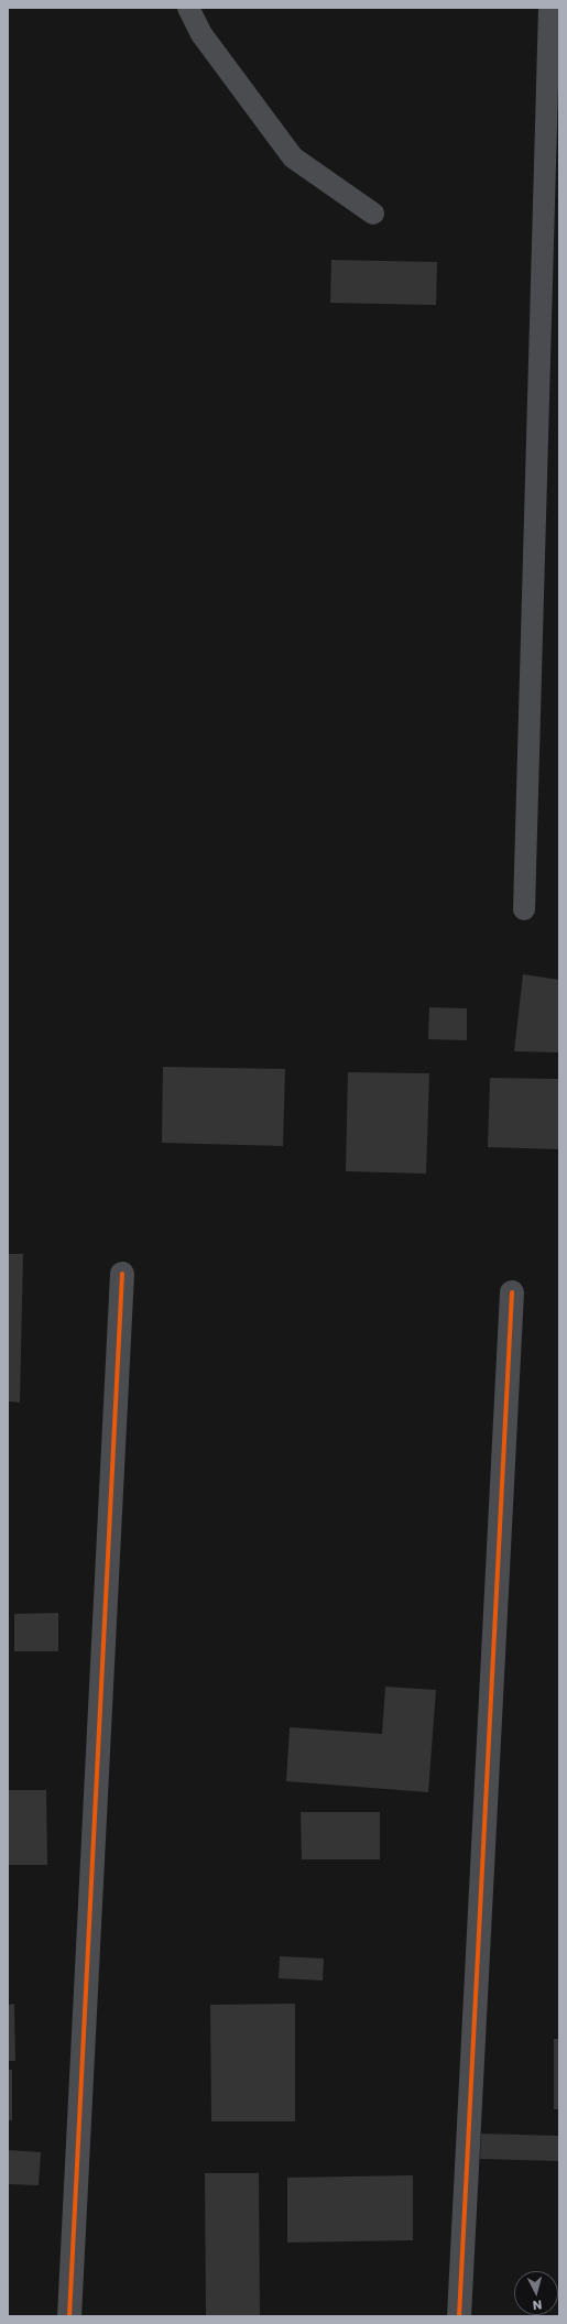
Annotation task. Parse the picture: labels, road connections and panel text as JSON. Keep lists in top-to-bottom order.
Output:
{
  "north": "bottom"
}
